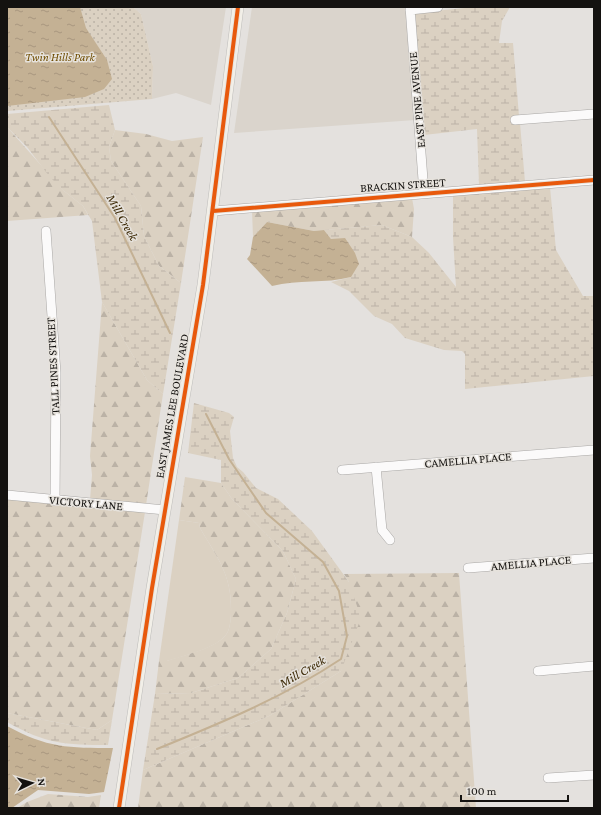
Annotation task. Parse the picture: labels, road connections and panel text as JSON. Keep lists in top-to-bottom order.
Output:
{
  "streets": {
    "main road": ["EAST JAMES LEE BOULEVARD"],
    "street": [
      "EAST PINE AVENUE",
      "BRACKIN STREET",
      "TALL PINES STREET",
      "CAMELLIA PLACE",
      "VICTORY LANE",
      "AMELLIA PLACE"
    ]
  },
  "crossings": [
    ["EAST PINE AVENUE", "BRACKIN STREET"],
    ["BRACKIN STREET", "EAST JAMES LEE BOULEVARD"],
    ["TALL PINES STREET", "VICTORY LANE"],
    ["EAST JAMES LEE BOULEVARD", "VICTORY LANE"]
  ],
  "water": ["Mill Creek"],
  "parks": ["Twin Hills Park"],
  "scale_bar": "100 m",
  "north": "right"
}
